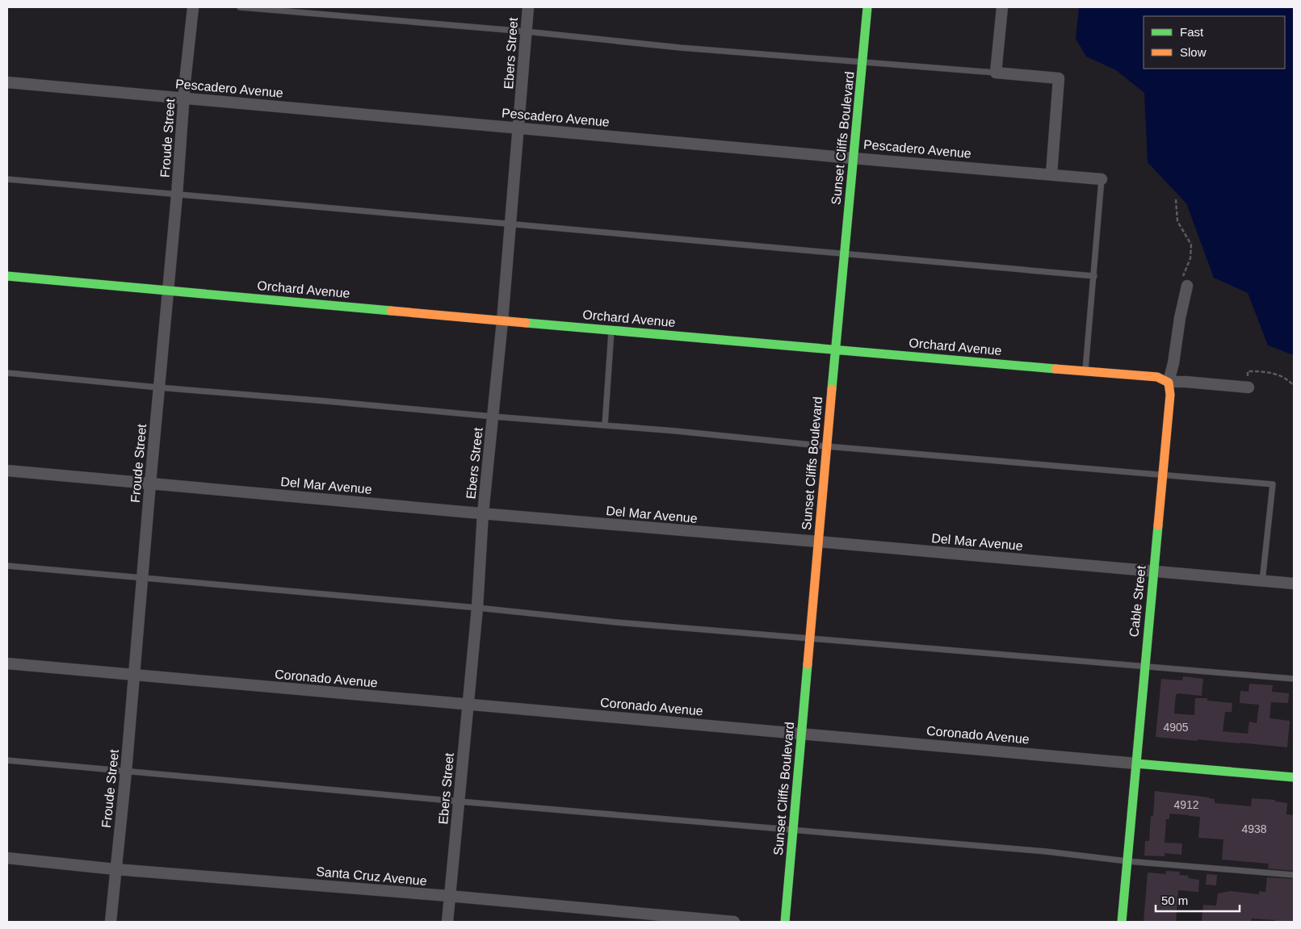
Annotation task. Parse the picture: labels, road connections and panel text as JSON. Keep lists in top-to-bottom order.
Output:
{
  "streets": {
    "street": [
      "Ebers Street",
      "Pescadero Avenue",
      "Froude Street",
      "Sunset Cliffs Boulevard",
      "Orchard Avenue",
      "Del Mar Avenue",
      "Cable Street",
      "Coronado Avenue",
      "Santa Cruz Avenue"
    ]
  },
  "crossings": [
    ["Ebers Street", "Pescadero Avenue"],
    ["Ebers Street", "Orchard Avenue"],
    ["Ebers Street", "Del Mar Avenue"],
    ["Ebers Street", "Coronado Avenue"],
    ["Ebers Street", "Santa Cruz Avenue"],
    ["Pescadero Avenue", "Froude Street"],
    ["Pescadero Avenue", "Sunset Cliffs Boulevard"],
    ["Froude Street", "Orchard Avenue"],
    ["Froude Street", "Del Mar Avenue"],
    ["Froude Street", "Coronado Avenue"],
    ["Froude Street", "Santa Cruz Avenue"],
    ["Sunset Cliffs Boulevard", "Orchard Avenue"],
    ["Sunset Cliffs Boulevard", "Del Mar Avenue"],
    ["Sunset Cliffs Boulevard", "Coronado Avenue"],
    ["Orchard Avenue", "Cable Street"],
    ["Del Mar Avenue", "Cable Street"],
    ["Cable Street", "Coronado Avenue"]
  ],
  "house_numbers": ["4905", "4912", "4938"],
  "legend": ["Fast", "Slow"],
  "scale_bar": "50 m"
}
